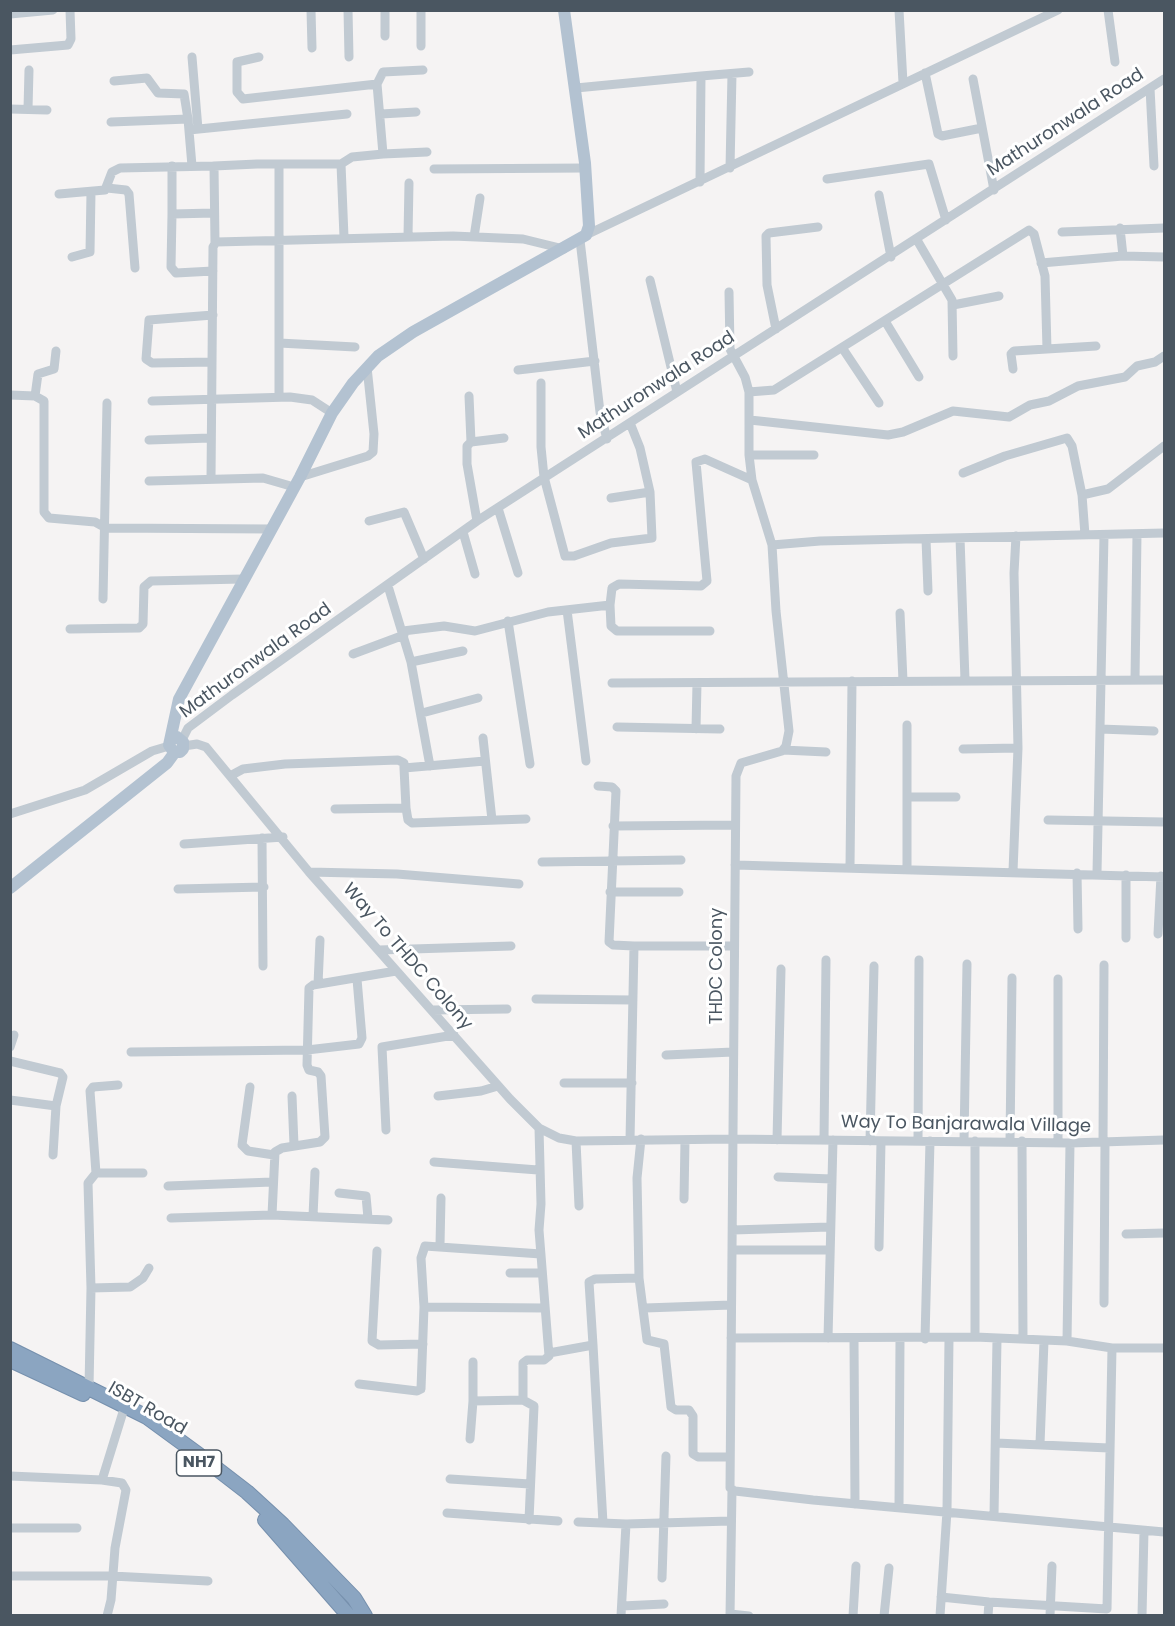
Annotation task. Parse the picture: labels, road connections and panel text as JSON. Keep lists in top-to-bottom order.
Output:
{
  "streets": {
    "highway": ["ISBT Road", "NH7"],
    "street": [
      "Mathuronwala Road",
      "Way To THDC Colony",
      "THDC Colony",
      "Way To Banjarawala Village"
    ]
  },
  "crossings": [
    ["Mathuronwala Road", "Way To THDC Colony"],
    ["THDC Colony", "Way To Banjarawala Village"],
    ["ISBT Road", "NH7"]
  ]
}
